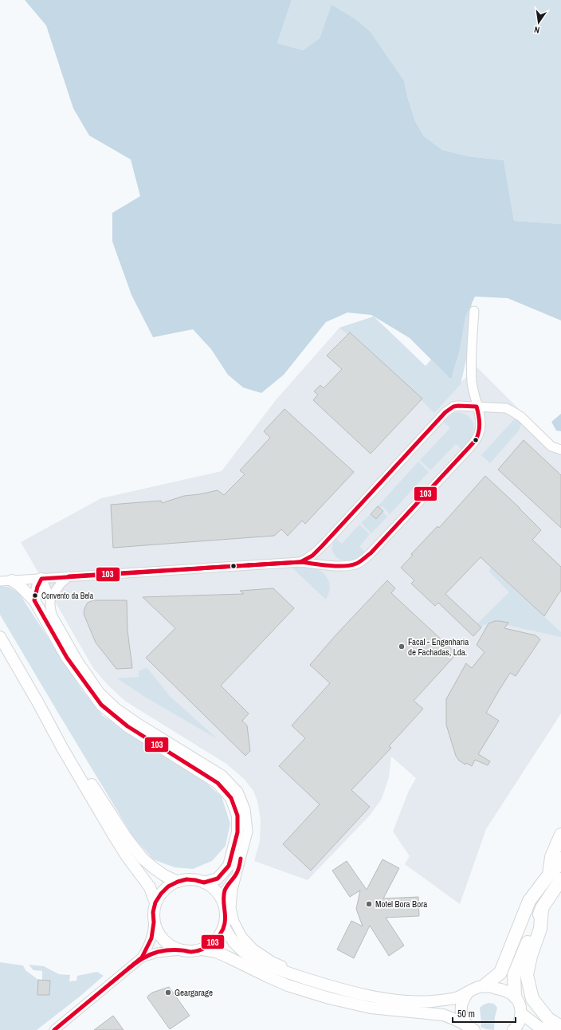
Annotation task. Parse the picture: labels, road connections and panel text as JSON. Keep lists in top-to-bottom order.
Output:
{
  "places": [
    "Convento da Bela",
    "Facal - Engenharia de Fachadas, Lda.",
    "Motel Bora Bora",
    "Geargarage"
  ],
  "lines": ["transit line 103"],
  "scale_bar": "50 m",
  "north": "bottom"
}
